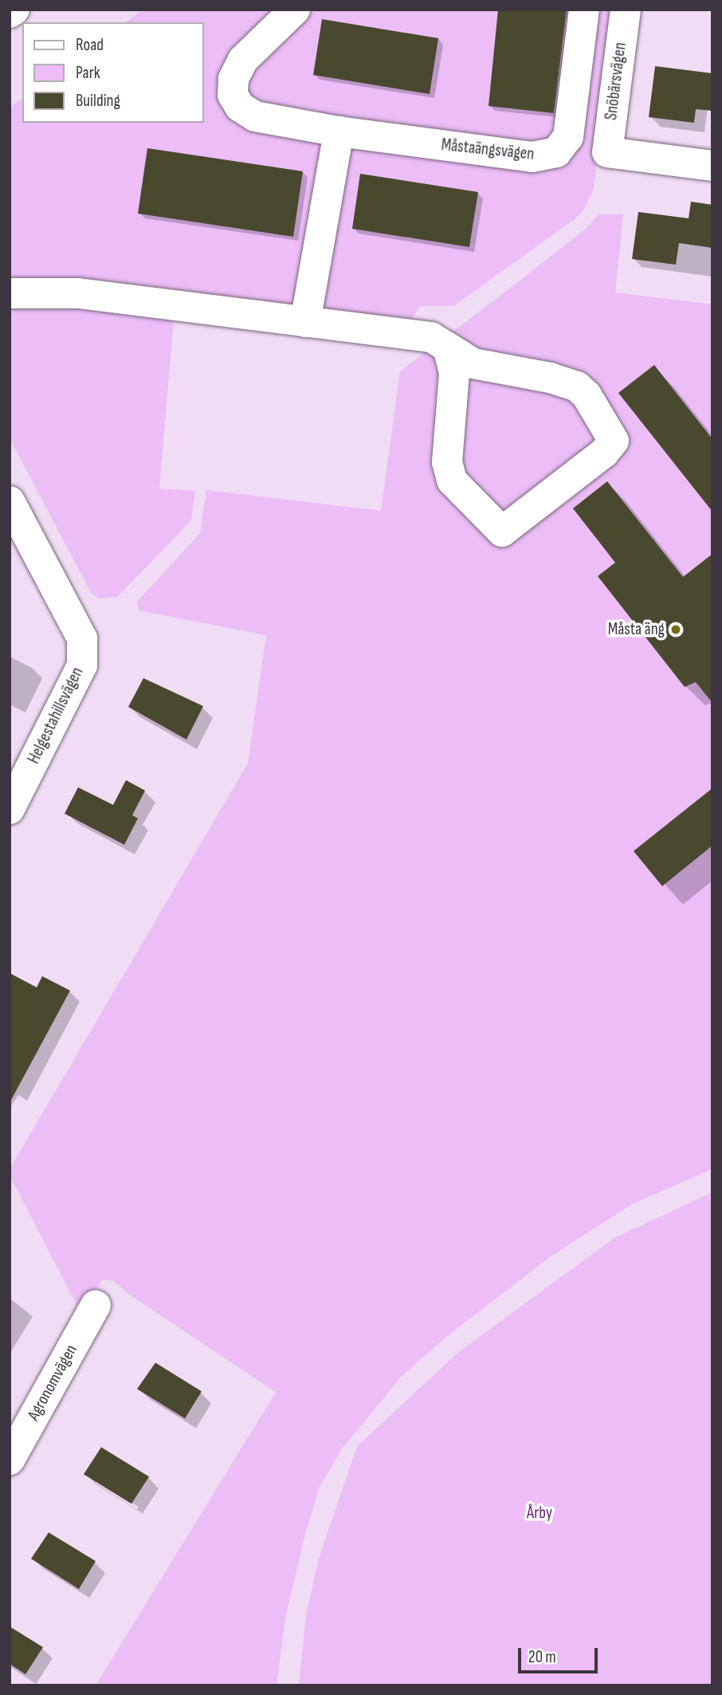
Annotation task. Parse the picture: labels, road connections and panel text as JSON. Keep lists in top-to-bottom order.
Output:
{
  "streets": {
    "street": [
      "Snöbärsvägen",
      "Måstaängsvägen",
      "Helgestahillsvägen",
      "Agronomvägen"
    ]
  },
  "parks": ["Årby"],
  "places": ["Måsta äng"],
  "legend": ["Road", "Park", "Building"],
  "scale_bar": "20 m"
}
